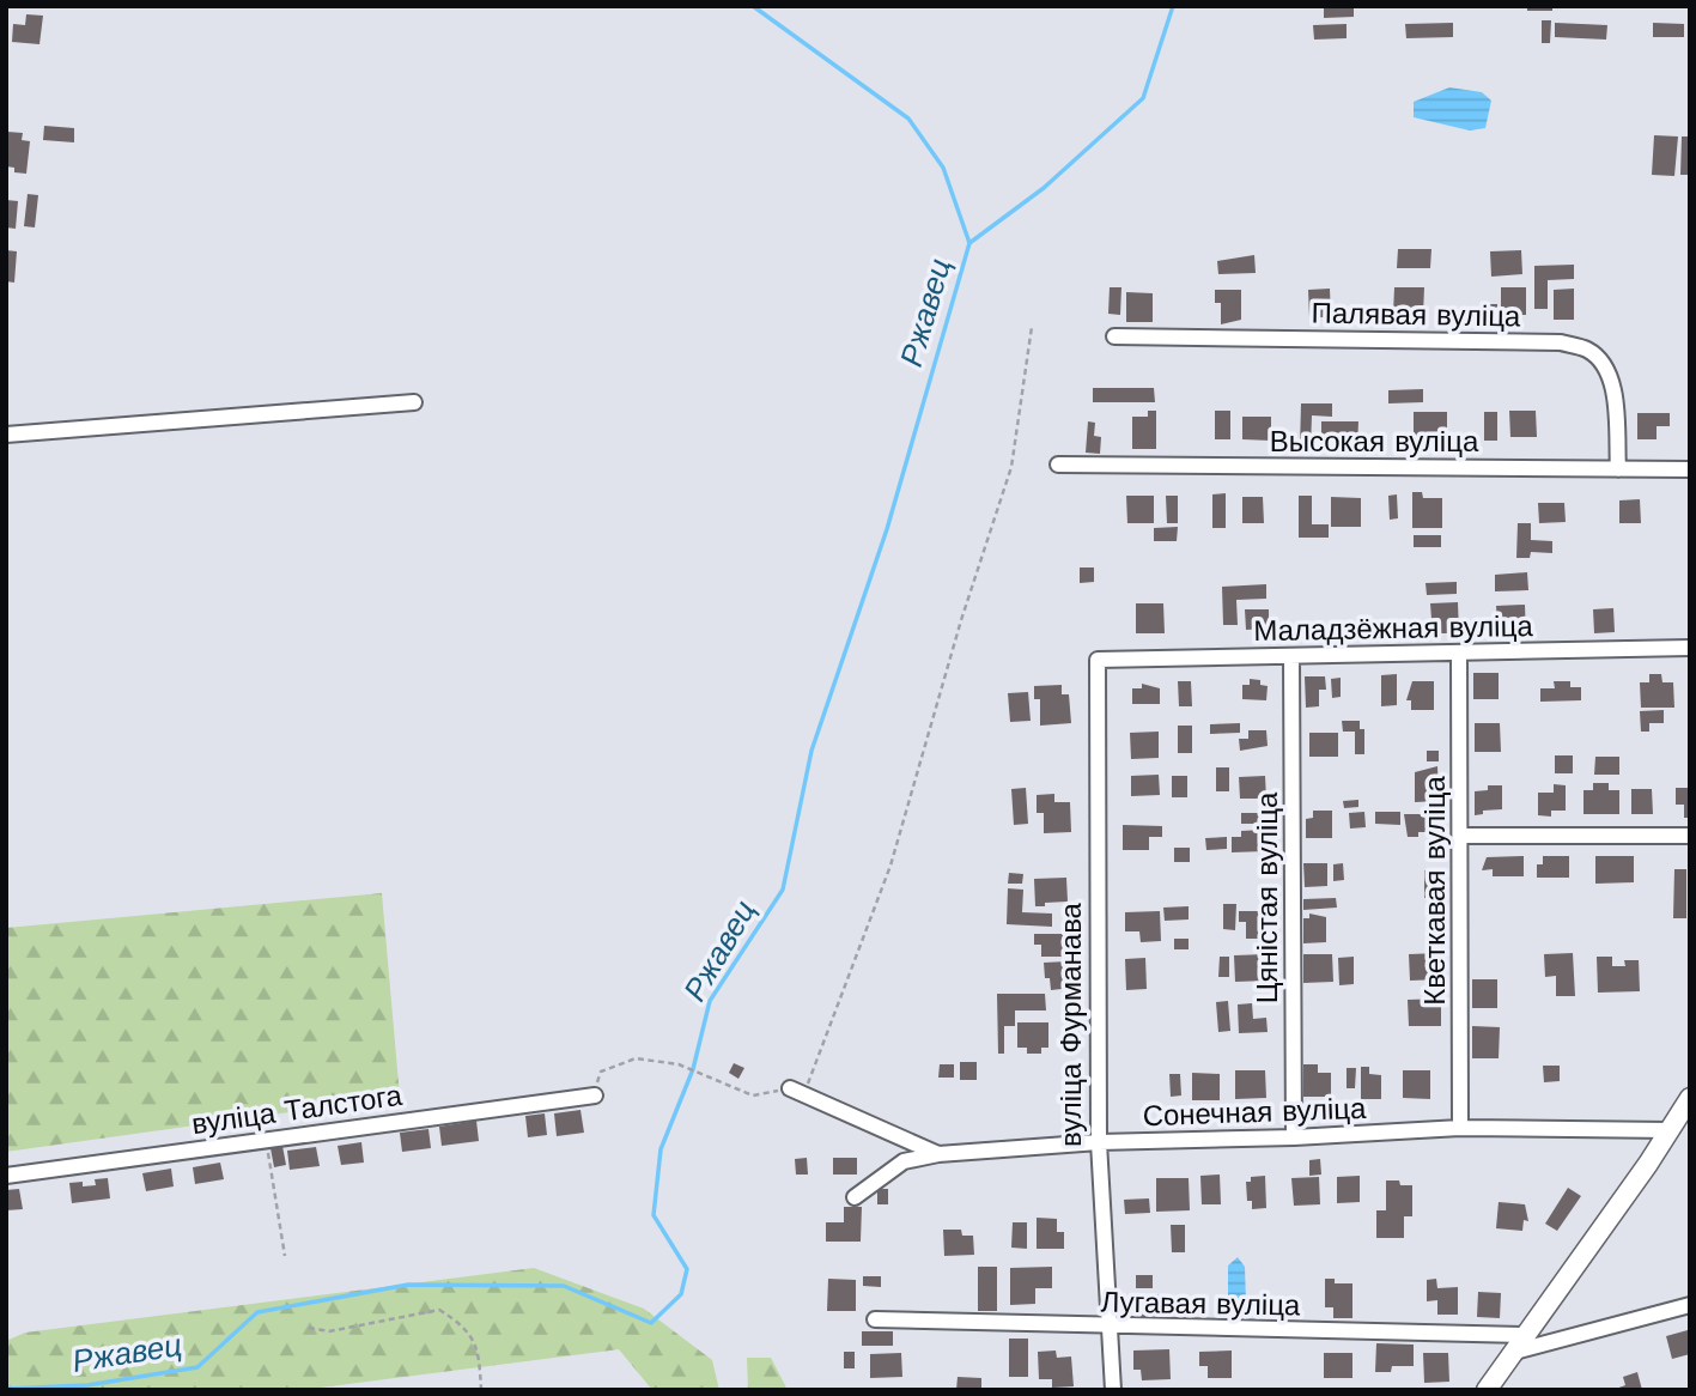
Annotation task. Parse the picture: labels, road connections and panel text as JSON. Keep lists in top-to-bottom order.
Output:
{
  "streets": {
    "street": [
      "Палявая вуліца",
      "Высокая вуліца",
      "Маладзёжная вуліца",
      "Кветкавая вуліца",
      "Цяністая вуліца",
      "вуліца Фурманава",
      "вуліца Талстога",
      "Сонечная вуліца",
      "Лугавая вуліца"
    ]
  },
  "crossings": [
    ["Палявая вуліца", "Высокая вуліца"],
    ["Маладзёжная вуліца", "Кветкавая вуліца"],
    ["Маладзёжная вуліца", "Цяністая вуліца"],
    ["Маладзёжная вуліца", "вуліца Фурманава"],
    ["Кветкавая вуліца", "Сонечная вуліца"],
    ["Цяністая вуліца", "Сонечная вуліца"],
    ["вуліца Фурманава", "Сонечная вуліца"],
    ["вуліца Фурманава", "Лугавая вуліца"]
  ],
  "water": ["Ржавец"]
}
